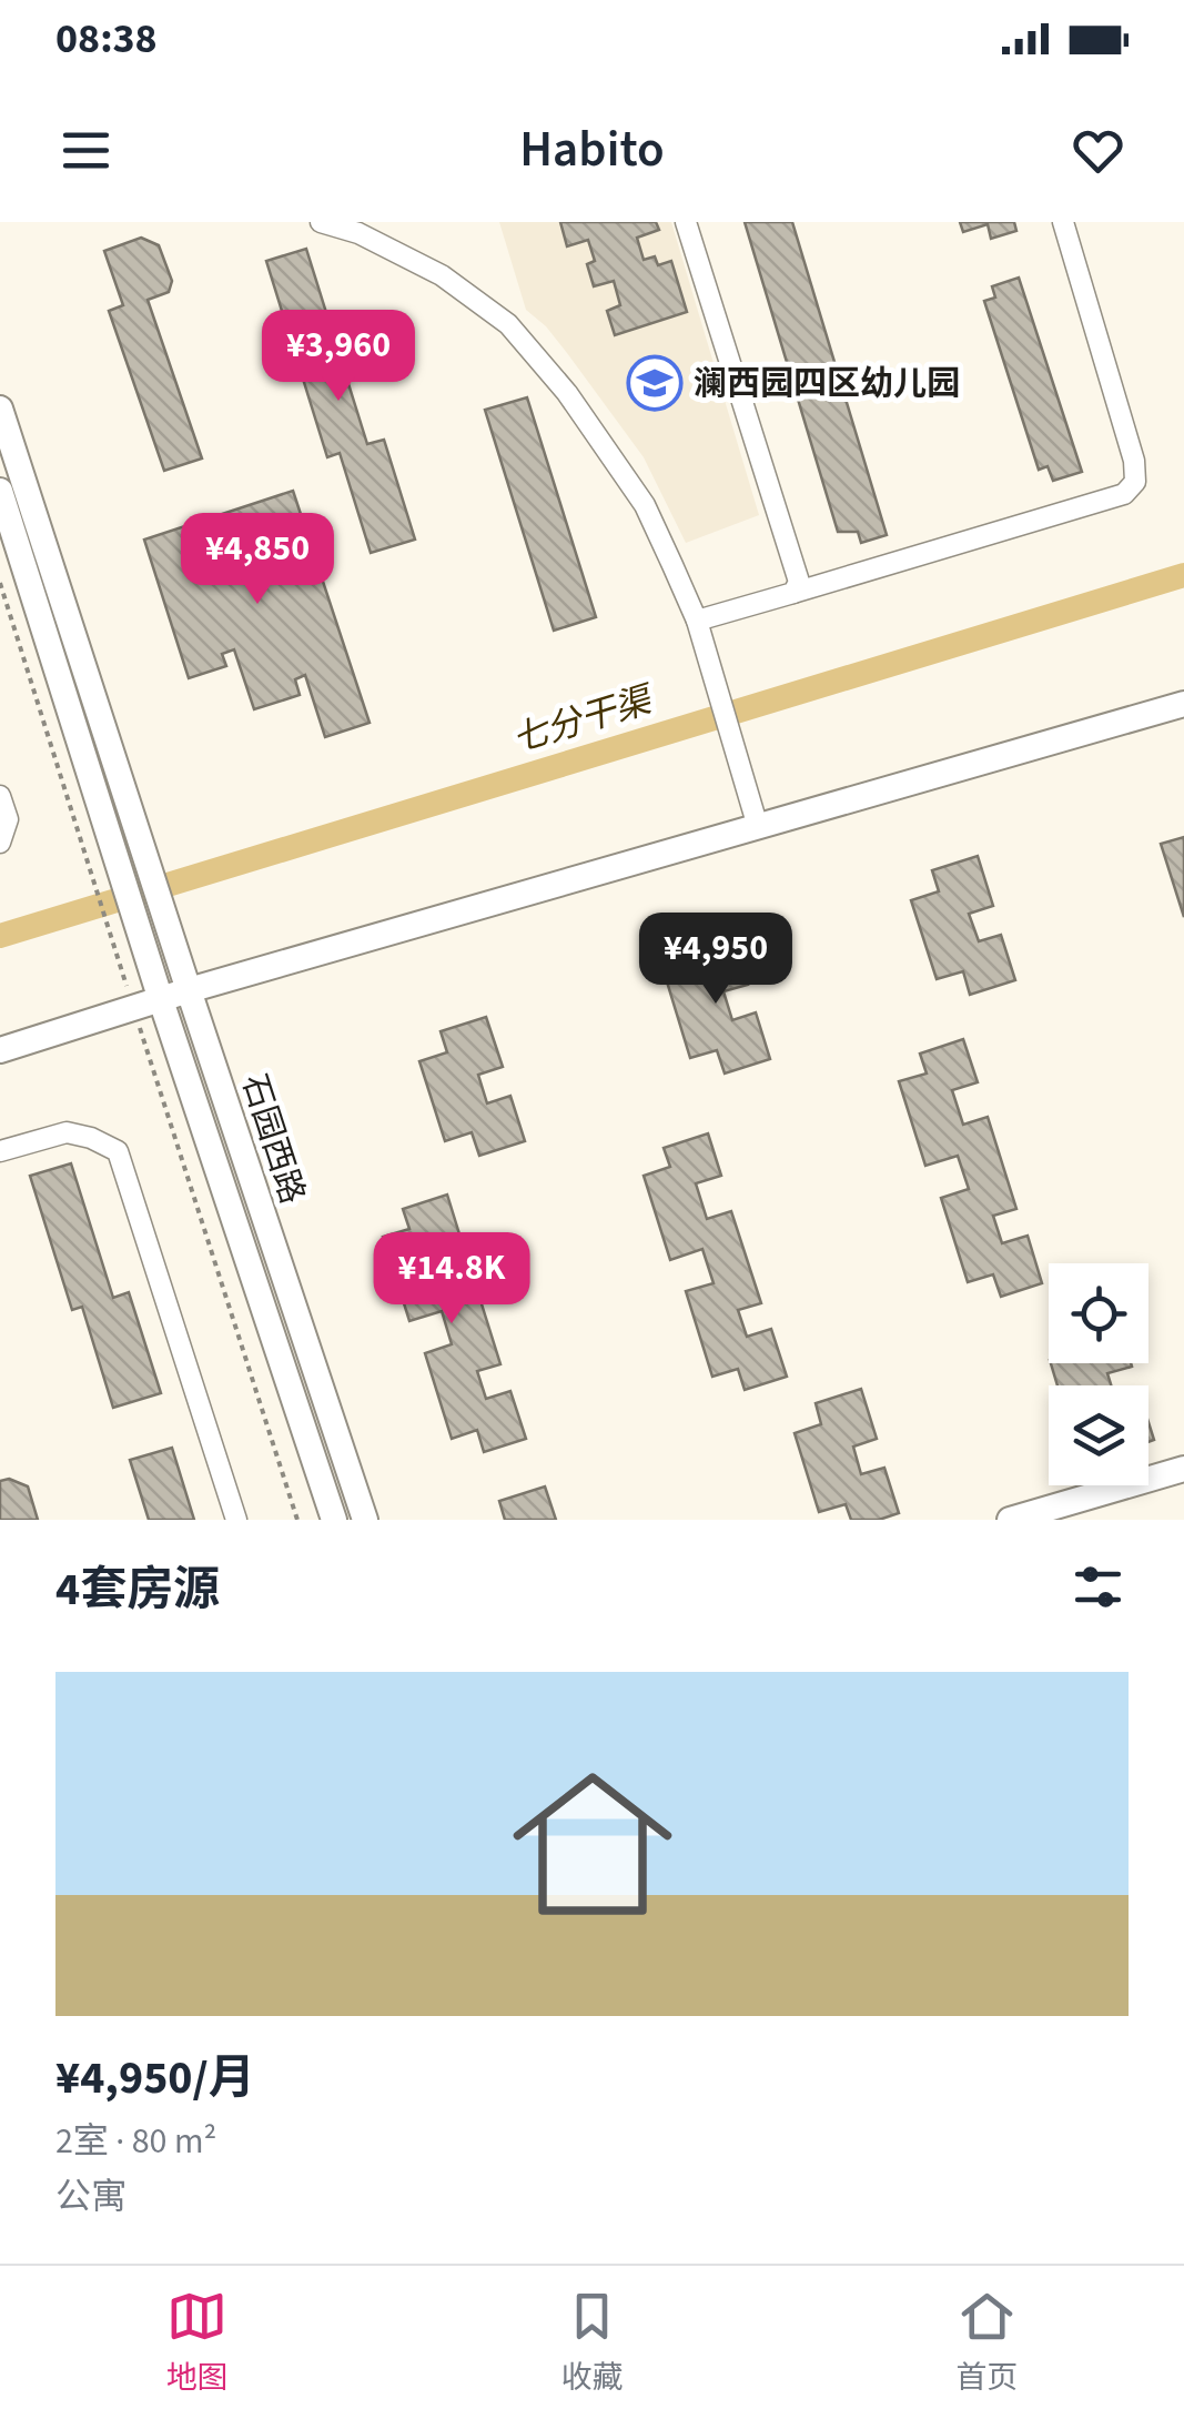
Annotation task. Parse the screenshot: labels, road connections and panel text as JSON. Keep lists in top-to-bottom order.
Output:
{
  "streets": {
    "street": ["石园西路"]
  },
  "water": ["七分干渠"],
  "places": {
    "school or university": ["澜西园四区幼儿园"]
  },
  "page": {
    "status": "08:38",
    "header": "Habito",
    "price": [
      "¥3,960",
      "¥4,850",
      "¥4,950",
      "¥14.8K"
    ],
    "heading": "4套房源",
    "list": [
      {
        "name": "¥4,950/月",
        "note": "2室 · 80 m² · 公寓"
      }
    ],
    "tabs": ["地图", "收藏", "首页"]
  }
}
